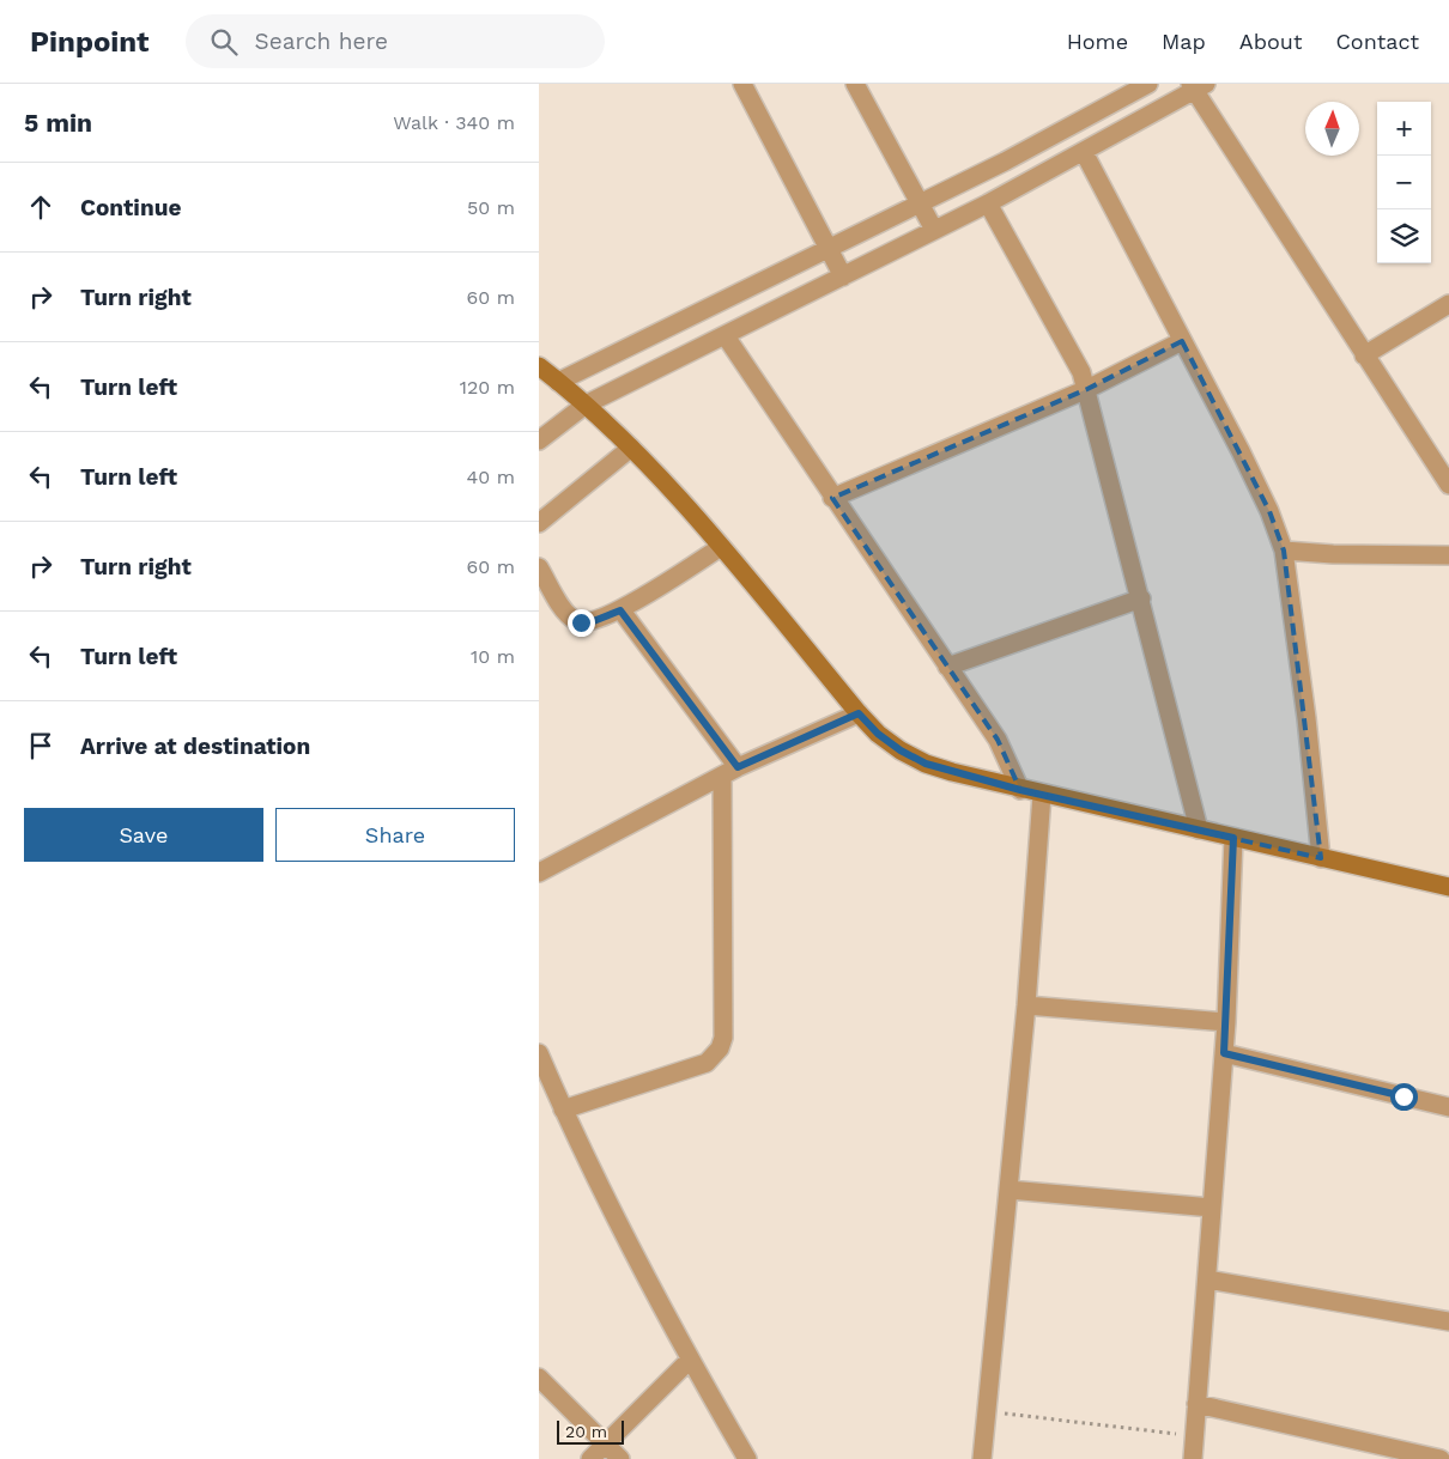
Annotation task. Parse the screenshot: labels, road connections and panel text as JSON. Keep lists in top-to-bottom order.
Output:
{
  "scale_bar": "20 m",
  "north": "top",
  "page": {
    "header": "Pinpoint",
    "search": "Search here",
    "nav": [
      "Home",
      "Map",
      "About",
      "Contact"
    ],
    "heading": ["5 min", "Walk · 340 m"],
    "map_buttons": ["+", "−"],
    "list": [
      ["Continue", "50 m"],
      ["Turn right", "60 m"],
      ["Turn left", "120 m"],
      ["Turn left", "40 m"],
      ["Turn right", "60 m"],
      ["Turn left", "10 m"],
      "Arrive at destination"
    ],
    "buttons": ["Save", "Share"],
    "scale": "20 m"
  }
}
